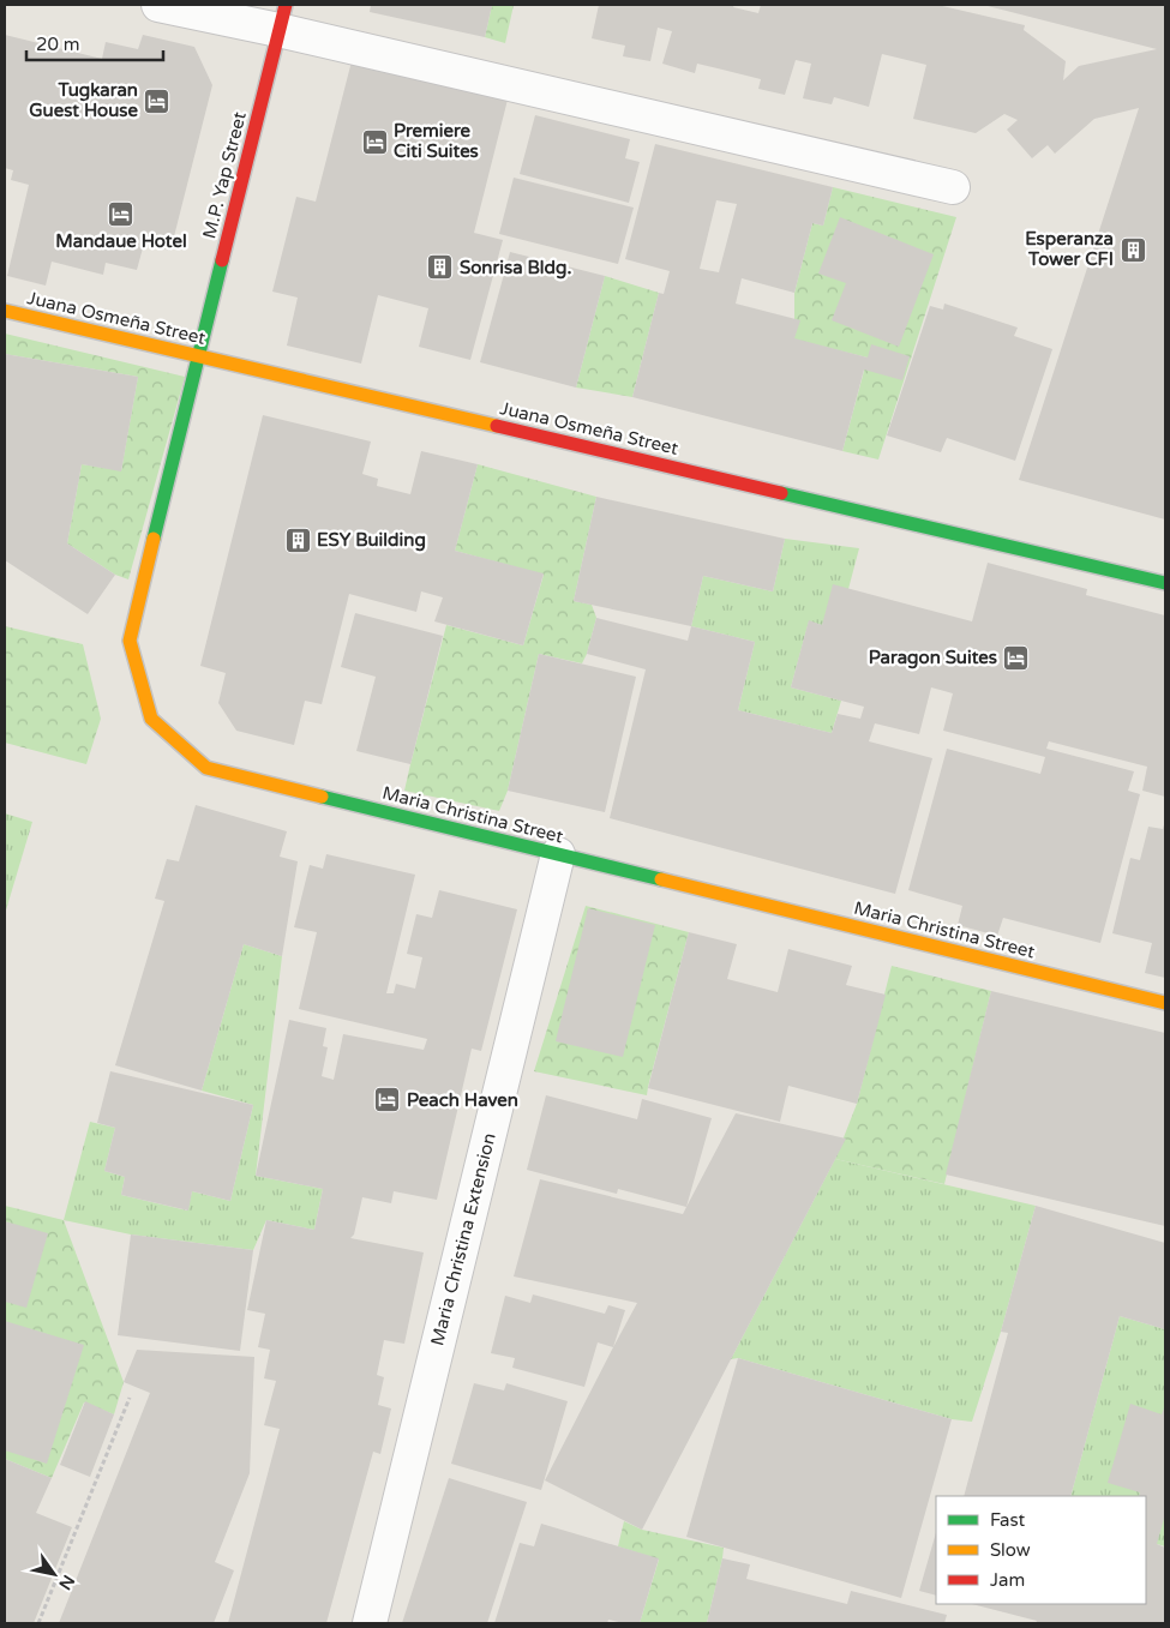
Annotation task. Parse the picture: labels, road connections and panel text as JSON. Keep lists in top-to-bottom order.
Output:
{
  "streets": {
    "street": [
      "M.P. Yap Street",
      "Juana Osmeña Street",
      "Maria Christina Street",
      "Maria Christina Extension"
    ]
  },
  "crossings": [
    ["M.P. Yap Street", "Juana Osmeña Street"],
    ["M.P. Yap Street", "Maria Christina Street"],
    ["Juana Osmeña Street", "Maria Christina Street"],
    ["Maria Christina Street", "Maria Christina Extension"]
  ],
  "places": {
    "hotel": [
      "Tugkaran Guest House",
      "Premiere Citi Suites",
      "Mandaue Hotel",
      "Paragon Suites",
      "Peach Haven"
    ],
    "building": ["Esperanza Tower CFI", "Sonrisa Bldg.", "ESY Building"]
  },
  "legend": ["Fast", "Slow", "Jam"],
  "scale_bar": "20 m",
  "north": "bottom right"
}
